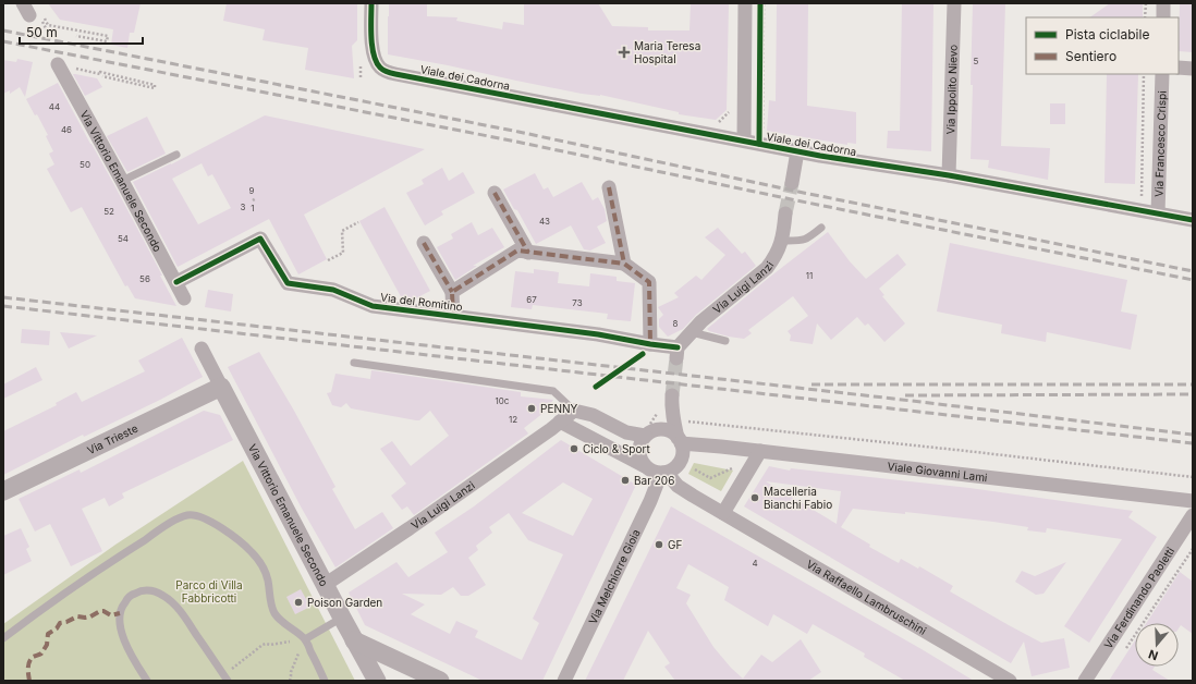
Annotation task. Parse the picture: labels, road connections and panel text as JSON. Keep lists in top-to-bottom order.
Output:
{
  "streets": {
    "street": [
      "Viale dei Cadorna",
      "Via Ippolito Nievo",
      "Via Francesco Crispi",
      "Via Vittorio Emanuele Secondo",
      "Via Luigi Lanzi",
      "Via del Romitino",
      "Via Trieste",
      "Viale Giovanni Lami",
      "Via Melchiorre Gioia",
      "Via Raffaello Lambruschini",
      "Via Ferdinando Paoletti"
    ]
  },
  "crossings": [
    ["Viale dei Cadorna", "Via Ippolito Nievo"],
    ["Viale dei Cadorna", "Via Francesco Crispi"],
    ["Via Vittorio Emanuele Secondo", "Via Luigi Lanzi"],
    ["Via Vittorio Emanuele Secondo", "Via del Romitino"],
    ["Via Vittorio Emanuele Secondo", "Via Trieste"],
    ["Via Luigi Lanzi", "Via del Romitino"],
    ["Viale Giovanni Lami", "Via Melchiorre Gioia"]
  ],
  "parks": ["Parco di Villa Fabbricotti"],
  "places": {
    "health": ["Maria Teresa Hospital"],
    "other": [
      "PENNY",
      "Ciclo & Sport",
      "Bar 206",
      "Macelleria Bianchi Fabio",
      "GF",
      "Poison Garden"
    ]
  },
  "house_numbers": [
    "5",
    "44",
    "46",
    "50",
    "9",
    "3",
    "1",
    "52",
    "43",
    "54",
    "11",
    "56",
    "67",
    "73",
    "8",
    "10c",
    "12",
    "4"
  ],
  "legend": ["Pista ciclabile", "Sentiero"],
  "scale_bar": "50 m",
  "north": "bottom"
}
